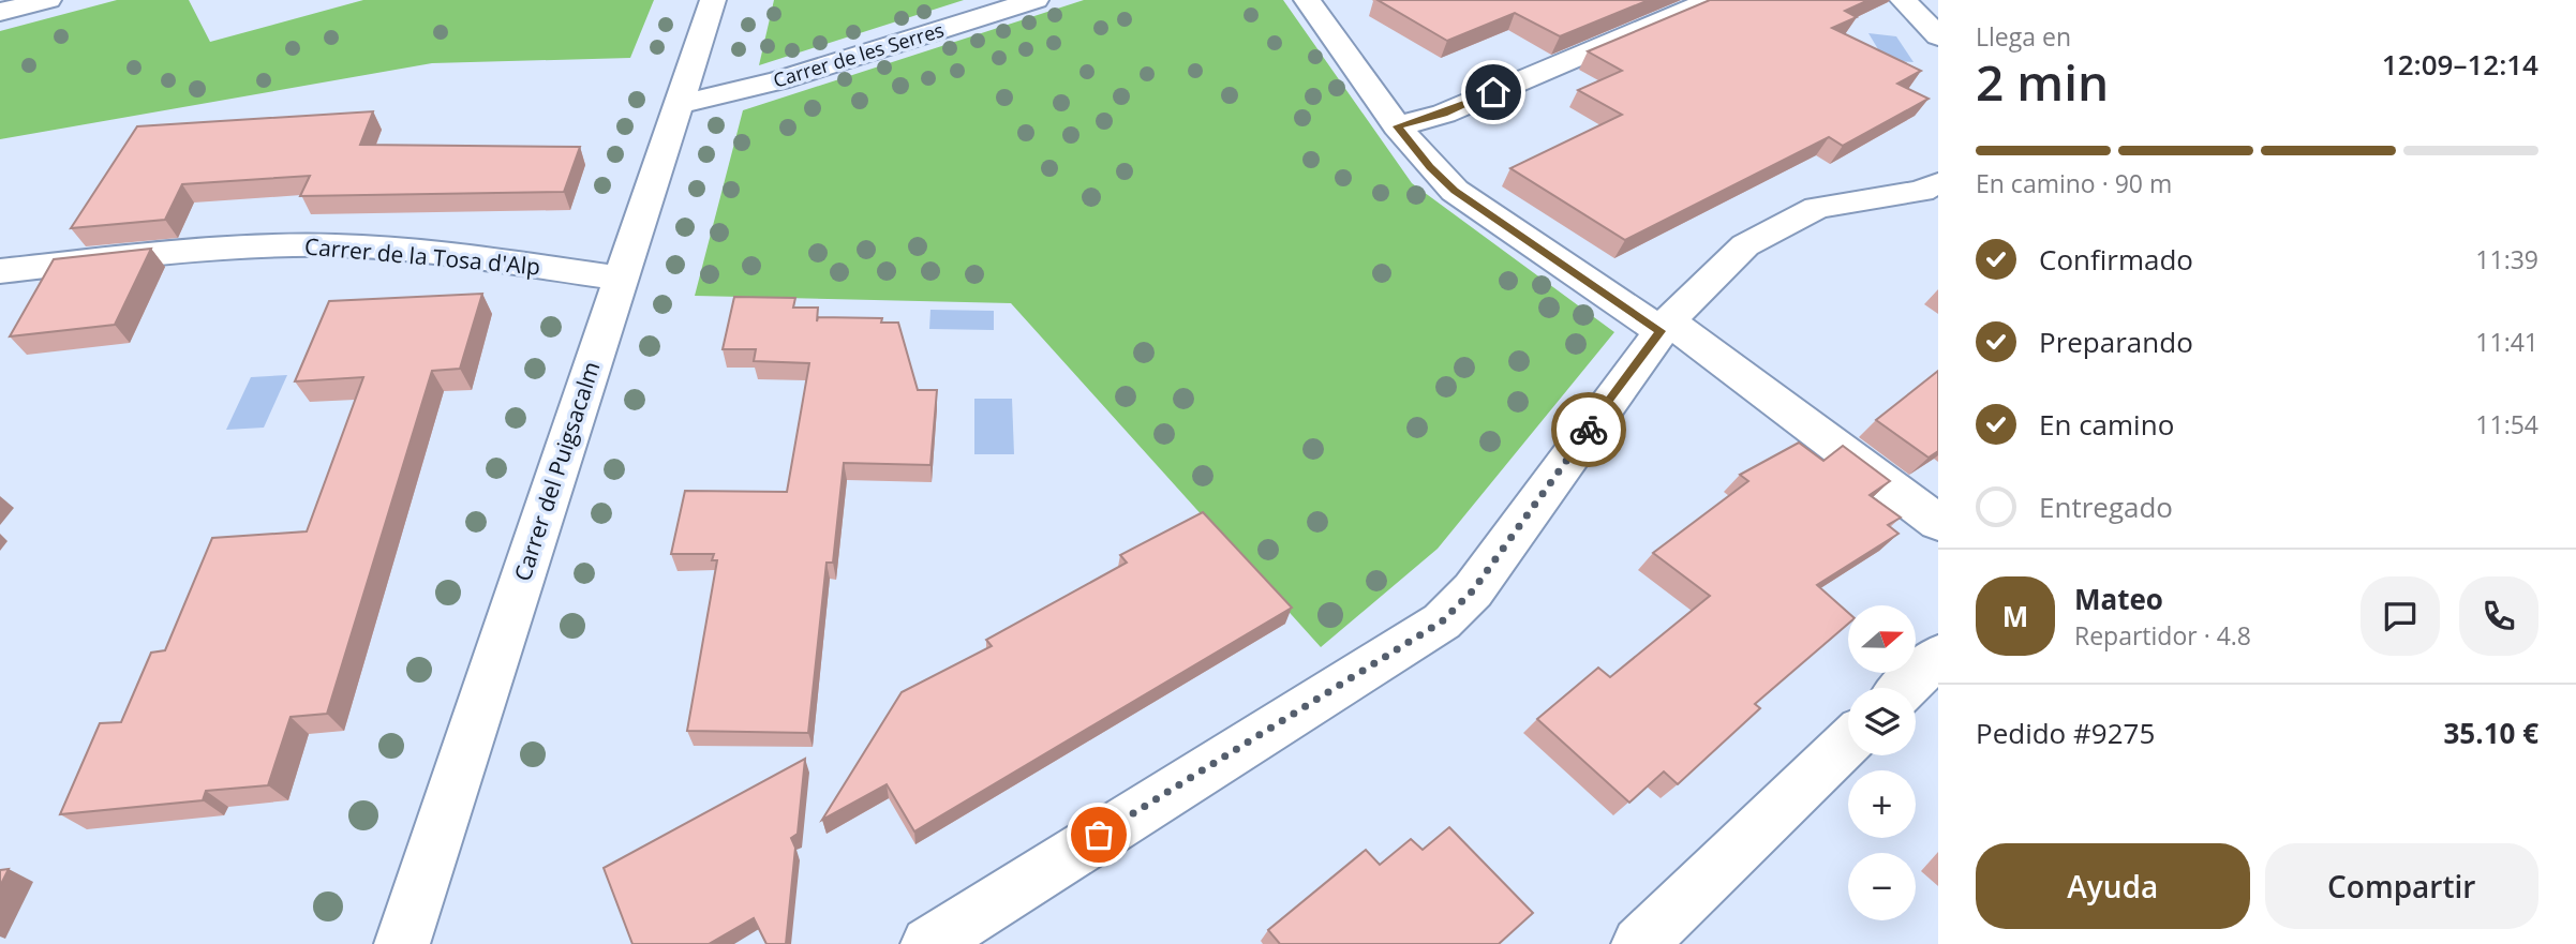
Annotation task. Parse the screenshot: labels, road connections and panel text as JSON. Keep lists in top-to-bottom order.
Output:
{
  "streets": {
    "street": ["Carrer de les Serres", "Carrer de la Tosa d'Alp", "Carrer del Puigsacalm"]
  },
  "crossings": [
    ["Carrer de les Serres", "Carrer del Puigsacalm"],
    ["Carrer de la Tosa d'Alp", "Carrer del Puigsacalm"]
  ],
  "north": "right",
  "page": {
    "heading": ["2 min", "Llega en", "12:09–12:14"],
    "panel": [
      "Mateo",
      "Repartidor · 4.8",
      "Pedido #9275",
      "35.10 €"
    ],
    "bar": "En camino · 90 m",
    "list": [
      ["Confirmado", "11:39"],
      ["Preparando", "11:41"],
      ["En camino", "11:54"],
      "Entregado"
    ],
    "round": "M",
    "map_buttons": ["+", "−"],
    "buttons": ["Ayuda", "Compartir"]
  }
}
